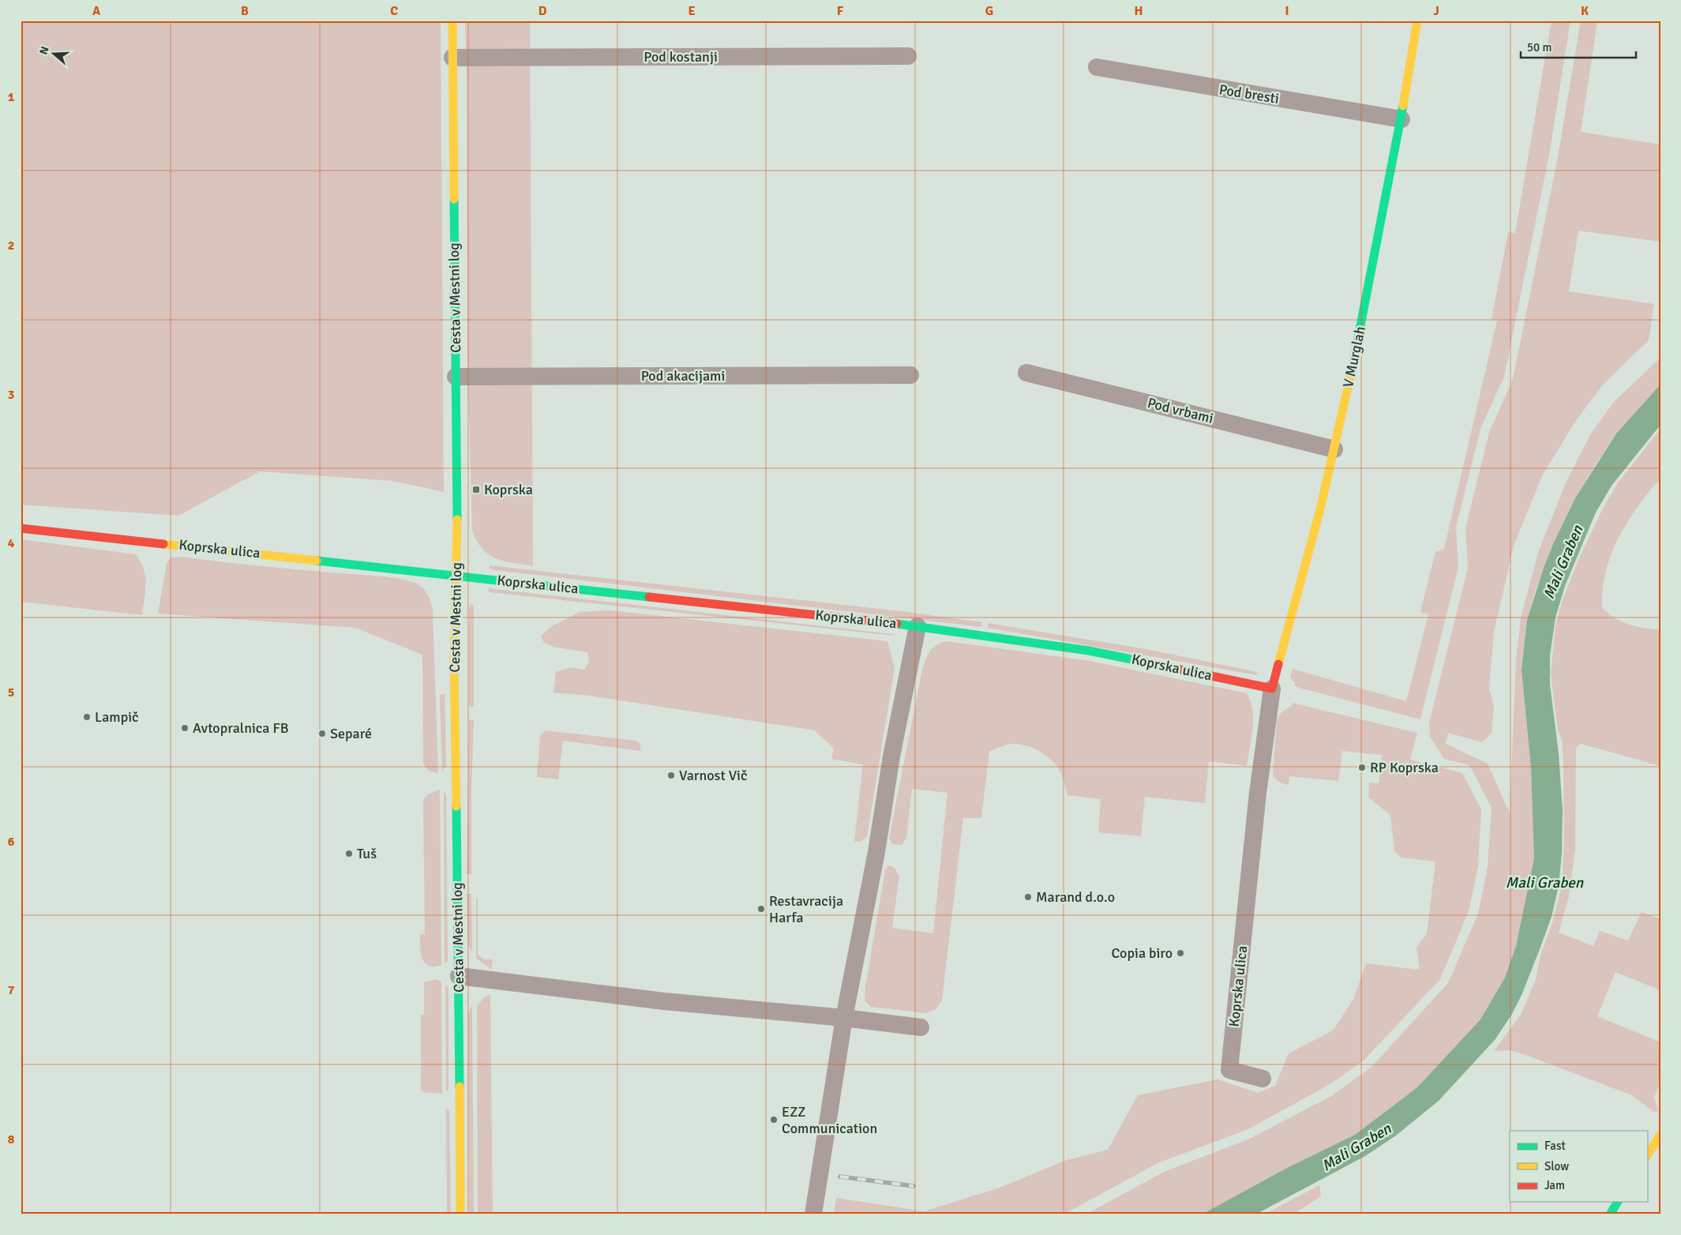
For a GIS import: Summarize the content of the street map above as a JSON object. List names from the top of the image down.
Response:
{
  "streets": {
    "street": [
      "Pod kostanji",
      "Pod bresti",
      "Cesta v Mestni log",
      "V Murglah",
      "Pod akacijami",
      "Pod vrbami",
      "Koprska ulica"
    ]
  },
  "crossings": [
    ["Pod kostanji", "Cesta v Mestni log"],
    ["Pod bresti", "V Murglah"],
    ["Cesta v Mestni log", "Pod akacijami"],
    ["Cesta v Mestni log", "Koprska ulica"],
    ["V Murglah", "Pod vrbami"],
    ["V Murglah", "Koprska ulica"]
  ],
  "water": ["Mali Graben"],
  "places": {
    "transit": ["Koprska"],
    "other": [
      "Lampič",
      "Avtopralnica FB",
      "Separé",
      "RP Koprska",
      "Varnost Vič",
      "Tuš",
      "Marand d.o.o",
      "Restavracija Harfa",
      "Copia biro",
      "EZZ Communication"
    ]
  },
  "legend": ["Fast", "Slow", "Jam"],
  "scale_bar": "50 m",
  "north": "left",
  "grid": {
    "columns": [
      "A",
      "B",
      "C",
      "D",
      "E",
      "F",
      "G",
      "H",
      "I",
      "J",
      "K"
    ],
    "rows": [
      "1",
      "2",
      "3",
      "4",
      "5",
      "6",
      "7",
      "8"
    ]
  }
}
